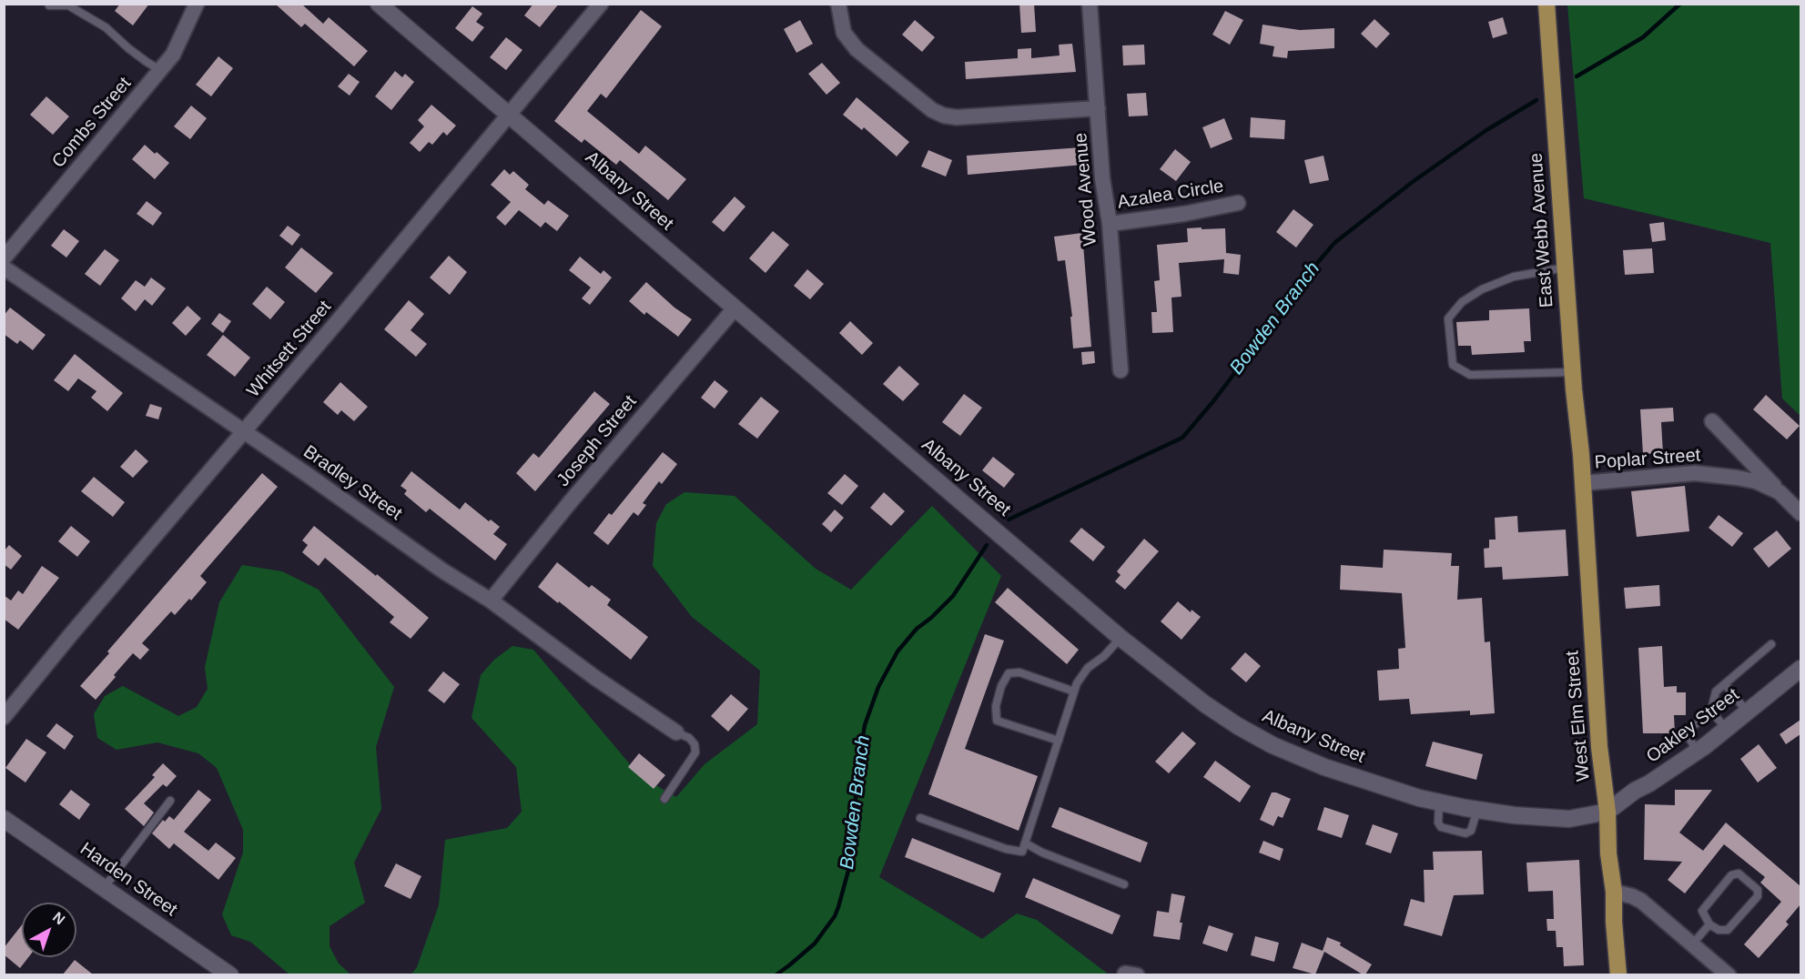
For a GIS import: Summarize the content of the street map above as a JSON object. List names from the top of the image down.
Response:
{
  "streets": {
    "highway": ["East Webb Avenue", "West Elm Street"],
    "street": [
      "Combs Street",
      "Wood Avenue",
      "Albany Street",
      "Azalea Circle",
      "Whitsett Street",
      "Joseph Street",
      "Poplar Street",
      "Bradley Street",
      "Oakley Street",
      "Harden Street"
    ]
  },
  "crossings": [
    ["Wood Avenue", "Azalea Circle"],
    ["Albany Street", "Whitsett Street"],
    ["Albany Street", "Joseph Street"],
    ["Albany Street", "West Elm Street"],
    ["Albany Street", "Oakley Street"],
    ["East Webb Avenue", "West Elm Street"],
    ["Whitsett Street", "Bradley Street"],
    ["Joseph Street", "Bradley Street"],
    ["Poplar Street", "West Elm Street"],
    ["West Elm Street", "Oakley Street"]
  ],
  "water": ["Bowden Branch"],
  "north": "top right"
}
